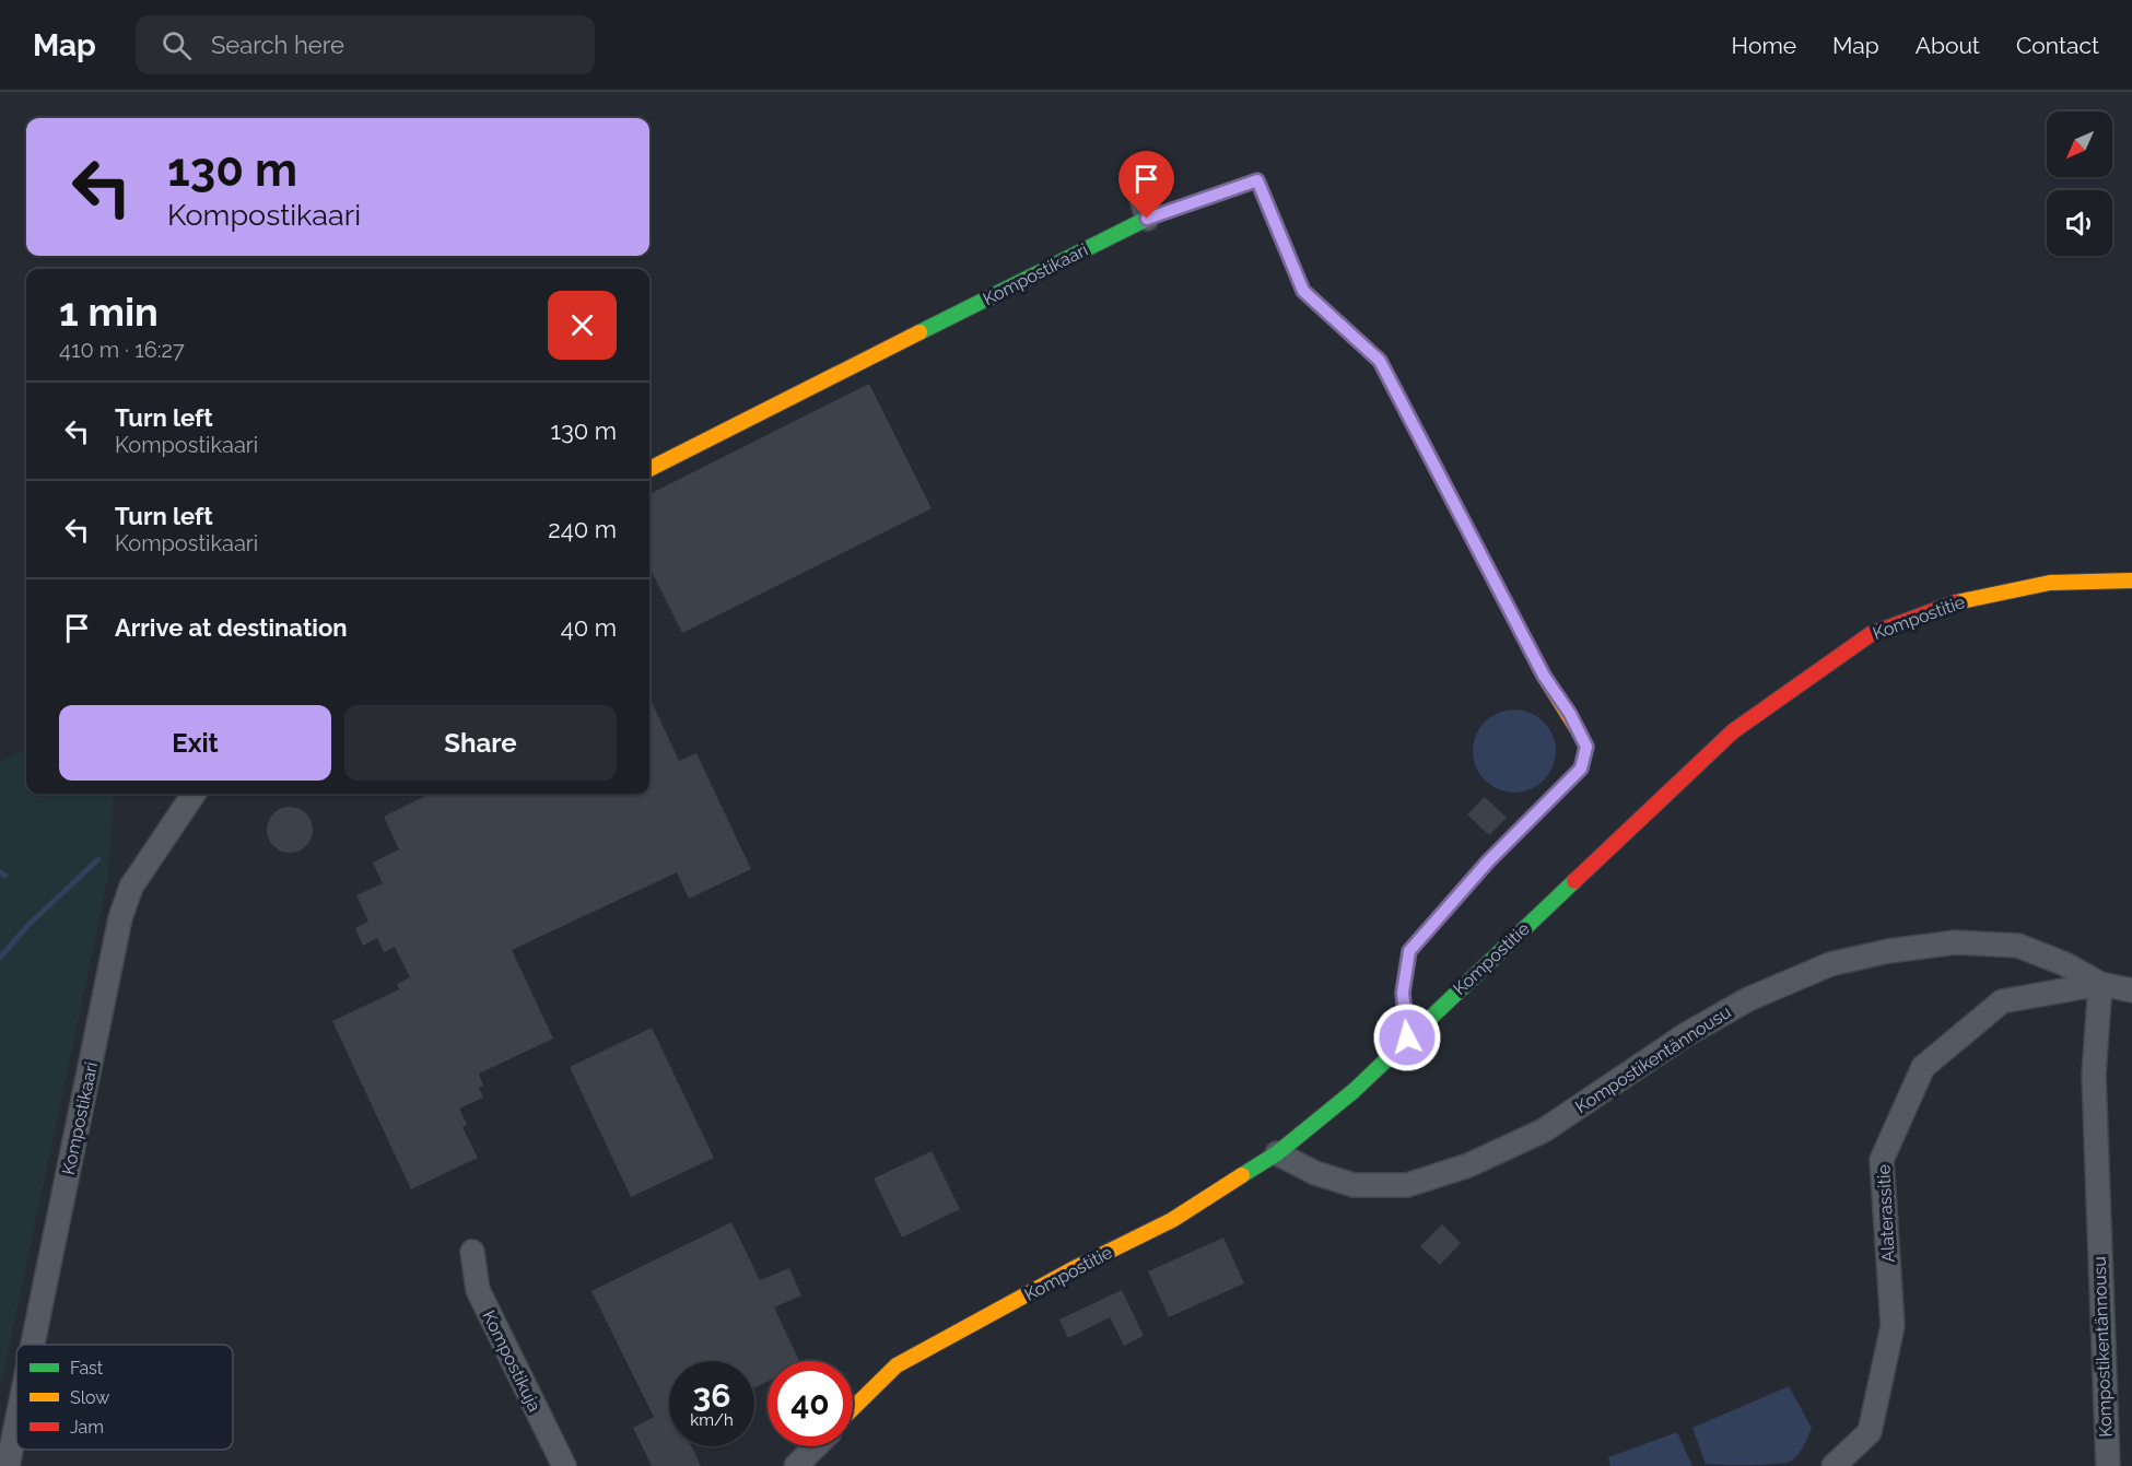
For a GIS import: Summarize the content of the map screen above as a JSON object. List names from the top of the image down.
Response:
{
  "streets": {
    "street": [
      "Kompostikaari",
      "Kompostitie",
      "Kompostikentännousu",
      "Alaterassitie",
      "Kompostikuja"
    ]
  },
  "crossings": [
    ["Kompostikaari", "Kompostitie"],
    ["Kompostitie", "Kompostikentännousu"],
    ["Kompostikentännousu", "Alaterassitie"]
  ],
  "legend": ["Fast", "Slow", "Jam"],
  "north": "bottom left",
  "page": {
    "header": "Map",
    "search": "Search here",
    "nav": [
      "Home",
      "Map",
      "About",
      "Contact"
    ],
    "turn": ["130 m", "Kompostikaari"],
    "heading": ["1 min", "410 m · 16:27"],
    "list": [
      {
        "name": "Turn left",
        "note": "Kompostikaari",
        "value": "130 m"
      },
      {
        "name": "Turn left",
        "note": "Kompostikaari",
        "value": "240 m"
      },
      {
        "name": "Arrive at destination",
        "value": "40 m"
      }
    ],
    "buttons": ["Exit", "Share"],
    "speed": "36 km/h",
    "limit": "40"
  }
}
